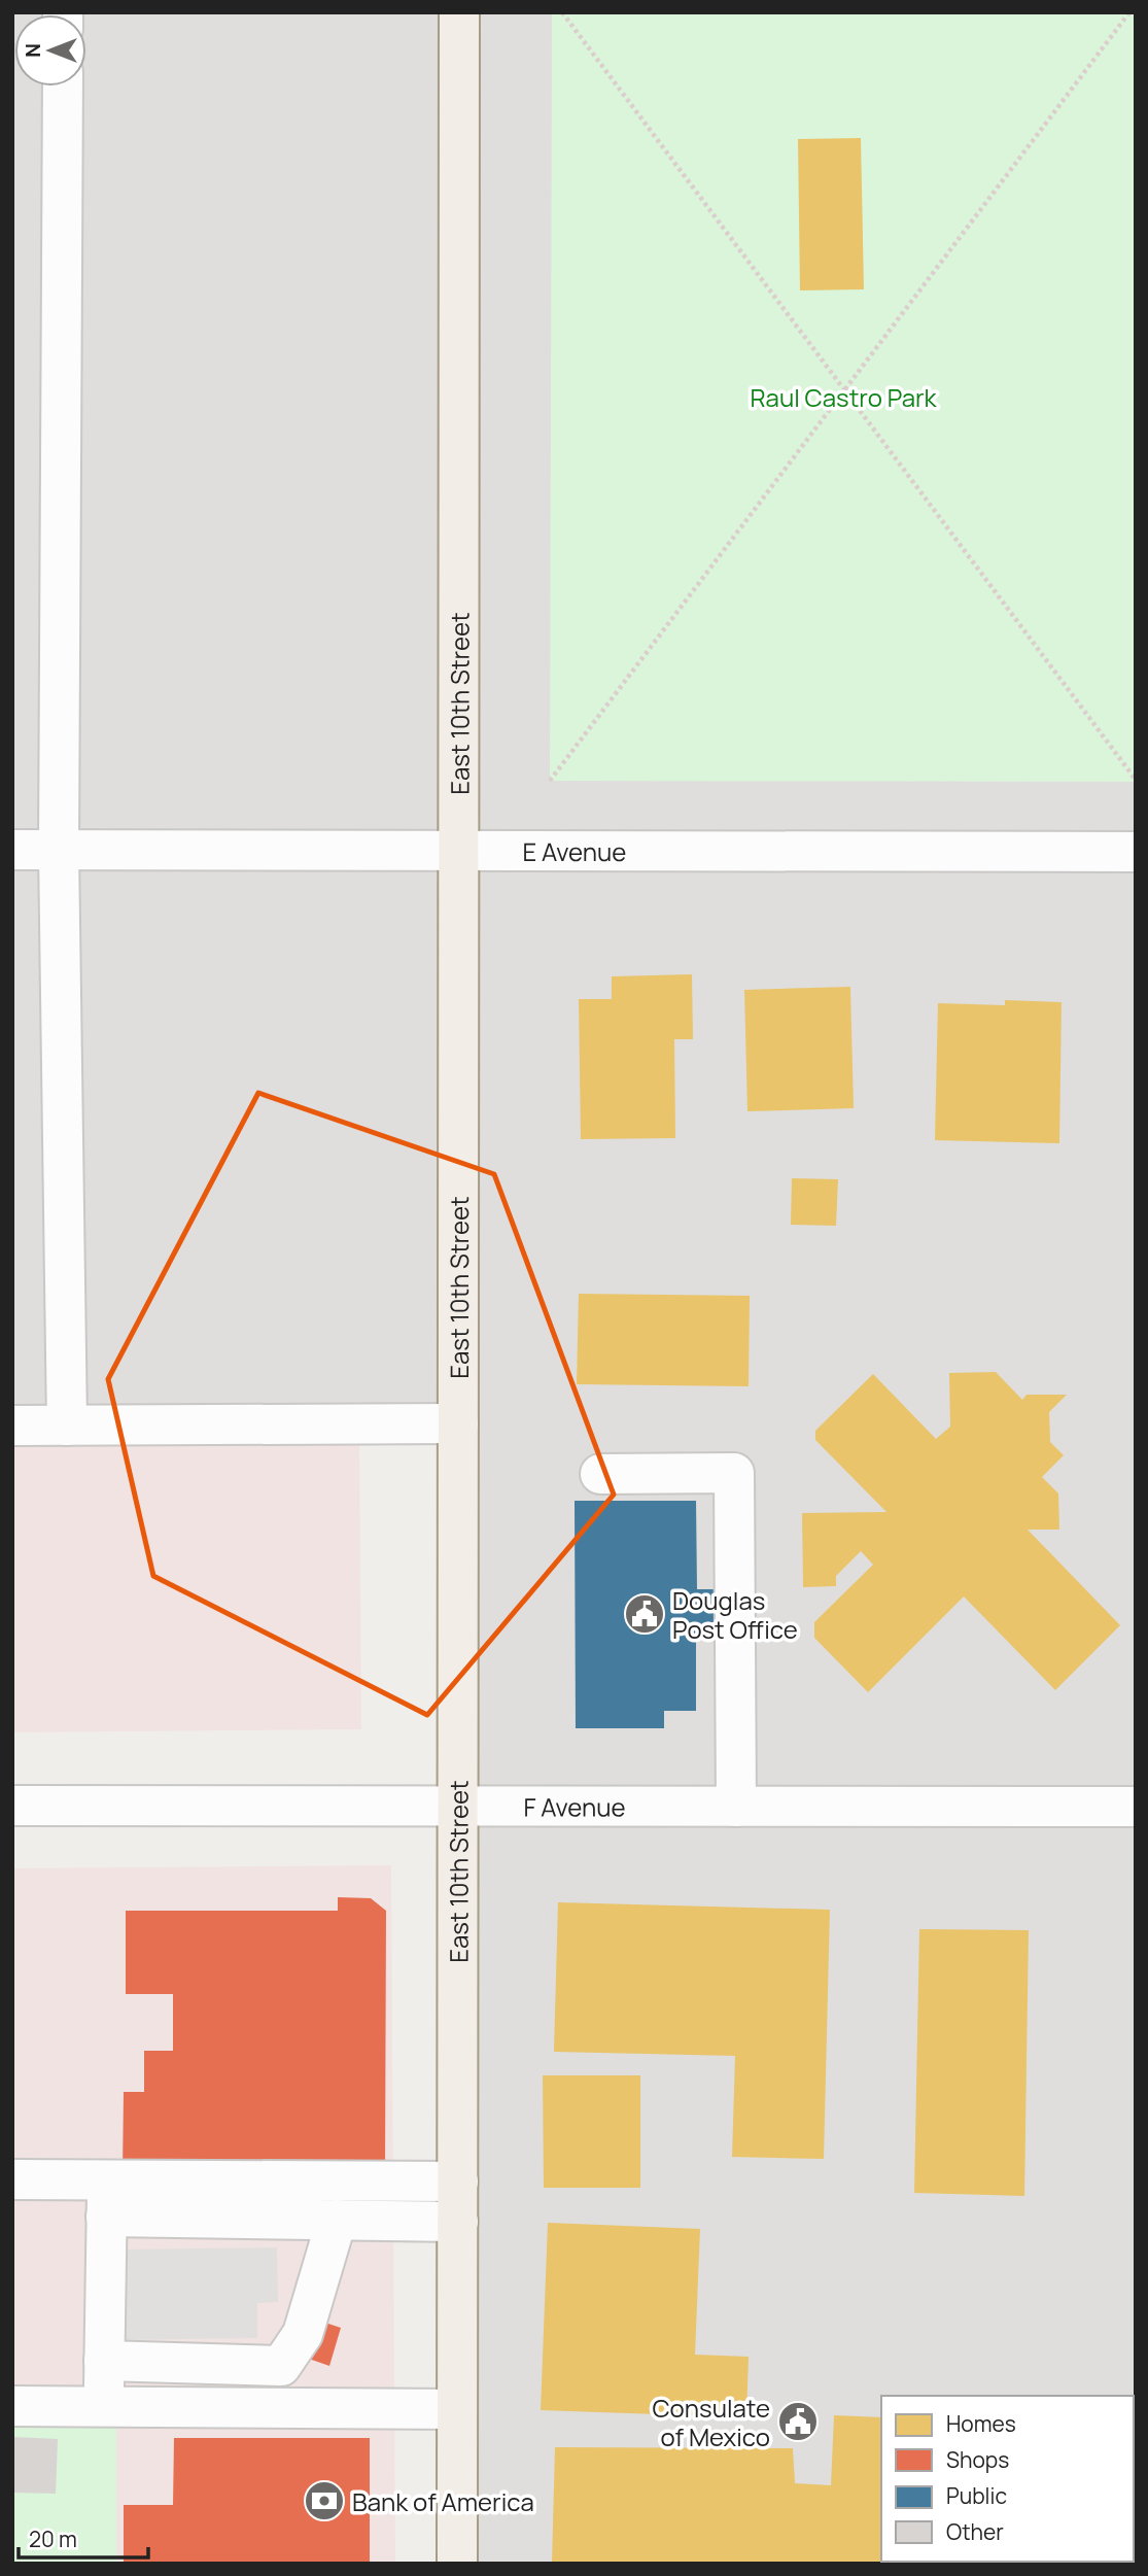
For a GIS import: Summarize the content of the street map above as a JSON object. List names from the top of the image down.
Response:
{
  "streets": {
    "main road": ["East 10th Street"],
    "street": ["E Avenue", "F Avenue"]
  },
  "crossings": [
    ["East 10th Street", "E Avenue"],
    ["East 10th Street", "F Avenue"]
  ],
  "parks": ["Raul Castro Park"],
  "places": {
    "public building": ["Douglas Post Office", "Consulate of Mexico"],
    "bank": ["Bank of America"]
  },
  "legend": [
    "Homes",
    "Shops",
    "Public",
    "Other"
  ],
  "scale_bar": "20 m",
  "north": "left"
}
